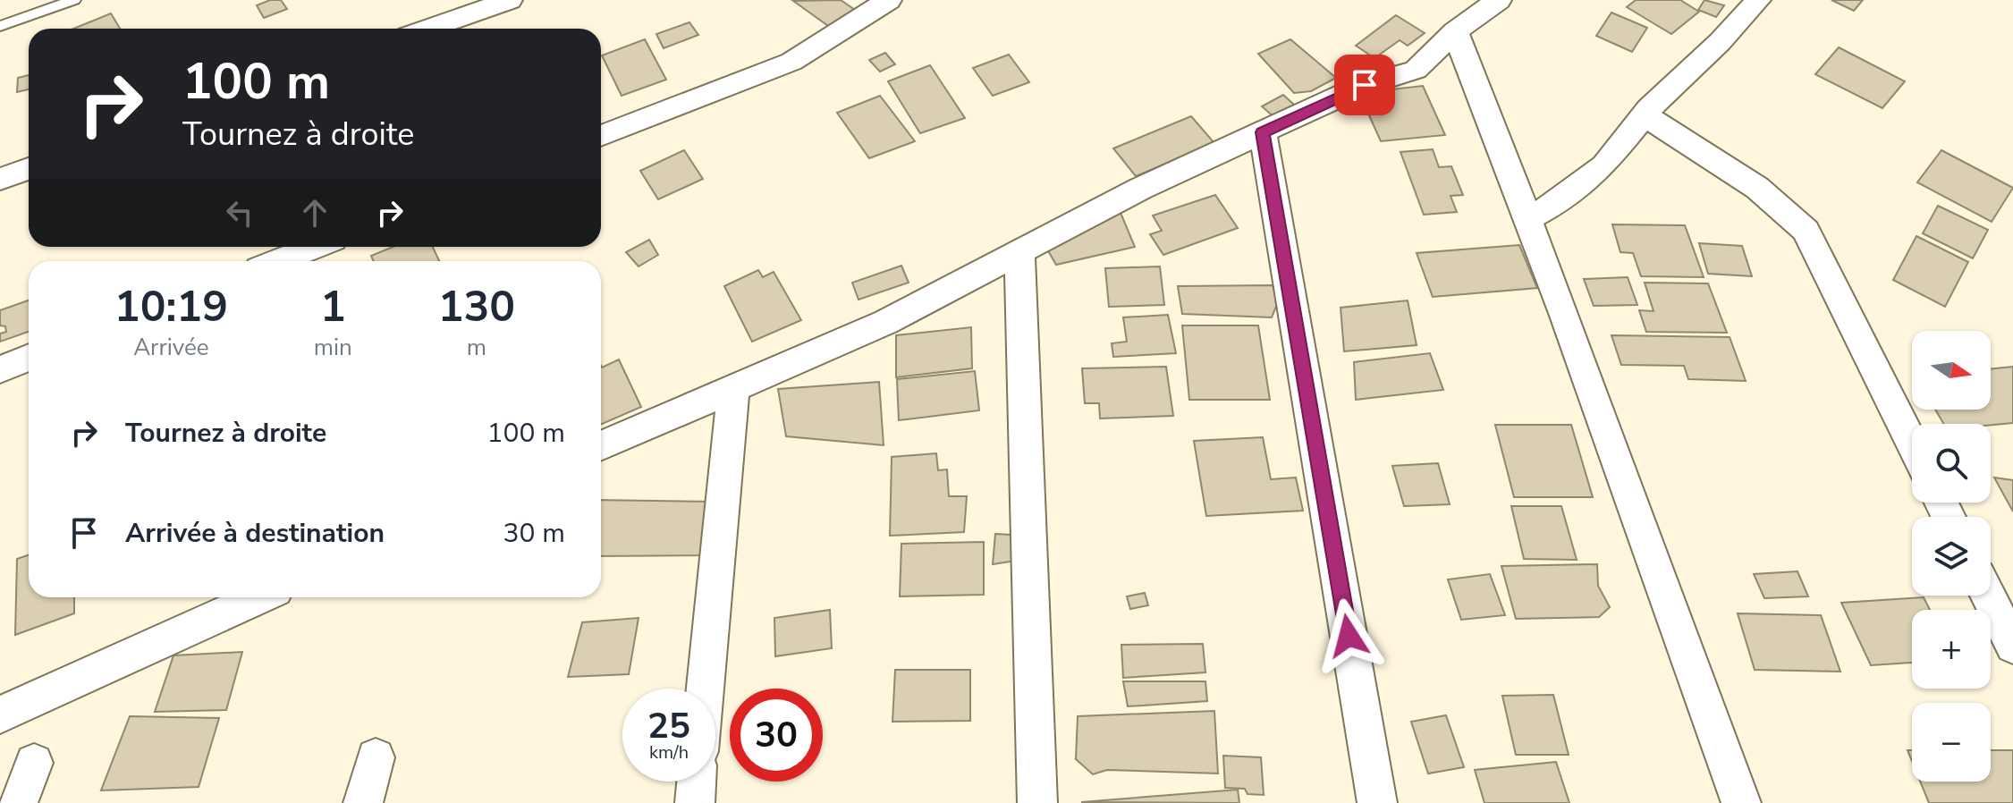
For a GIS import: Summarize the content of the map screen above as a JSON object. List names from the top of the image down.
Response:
{
  "north": "right",
  "page": {
    "turn": ["100 m", "Tournez à droite"],
    "eta": [
      "10:19",
      "Arrivée",
      "1",
      "min",
      "130",
      "m"
    ],
    "map_buttons": ["+", "−"],
    "list": [
      {
        "name": "Tournez à droite",
        "value": "100 m"
      },
      {
        "name": "Arrivée à destination",
        "value": "30 m"
      }
    ],
    "speed": "25 km/h",
    "limit": "30"
  }
}
